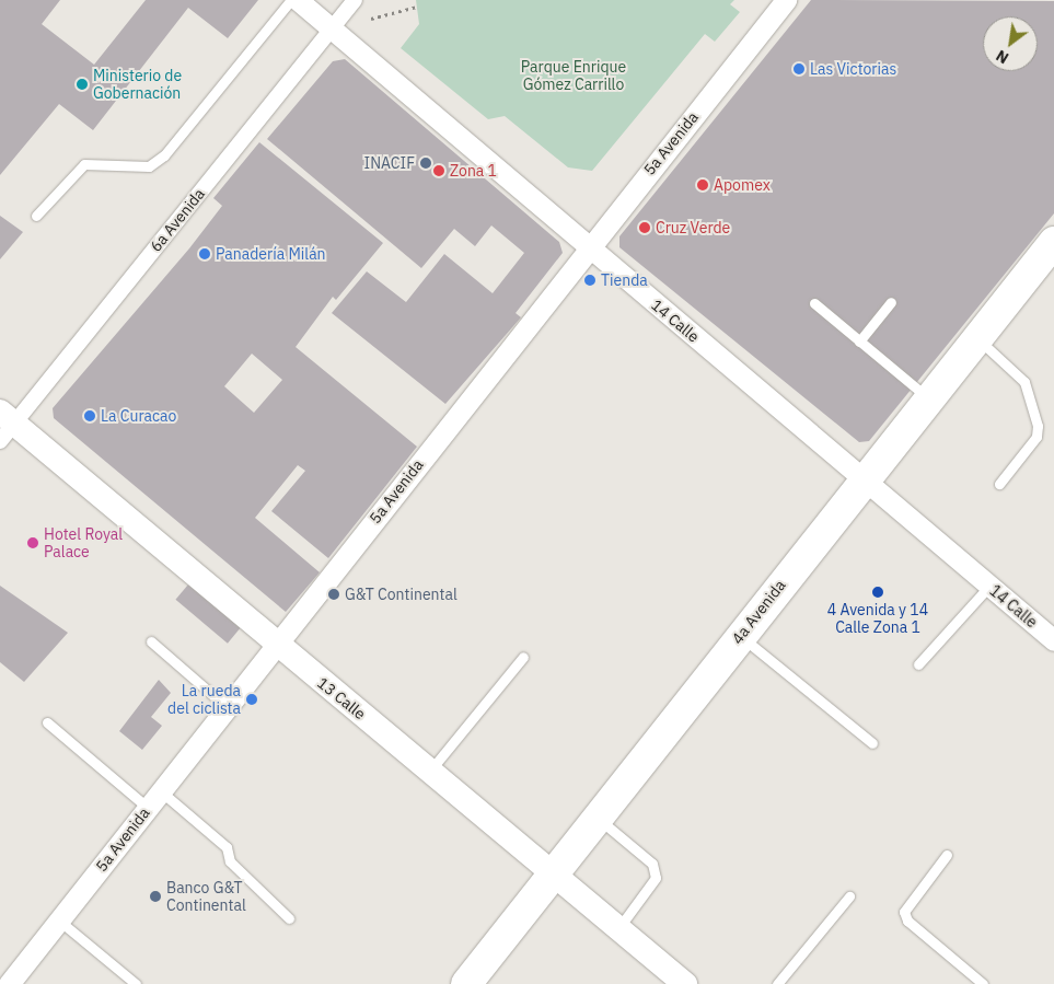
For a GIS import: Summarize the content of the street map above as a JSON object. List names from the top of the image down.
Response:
{
  "streets": {
    "main road": ["4a Avenida"],
    "street": [
      "5a Avenida",
      "6a Avenida",
      "14 Calle",
      "13 Calle"
    ]
  },
  "crossings": [
    ["5a Avenida", "14 Calle"],
    ["5a Avenida", "13 Calle"],
    ["6a Avenida", "14 Calle"],
    ["6a Avenida", "13 Calle"],
    ["14 Calle", "4a Avenida"],
    ["4a Avenida", "13 Calle"]
  ],
  "parks": ["Parque Enrique Gómez Carrillo"],
  "places": [
    "Las Victorias",
    "Ministerio de Gobernación",
    "INACIF",
    "Zona 1",
    "Apomex",
    "Cruz Verde",
    "Panadería Milán",
    "Tienda",
    "La Curacao",
    "Hotel Royal Palace",
    "4 Avenida y 14 Calle Zona 1",
    "G&T Continental",
    "La rueda del ciclista",
    "Banco G&T Continental"
  ],
  "north": "bottom left"
}
